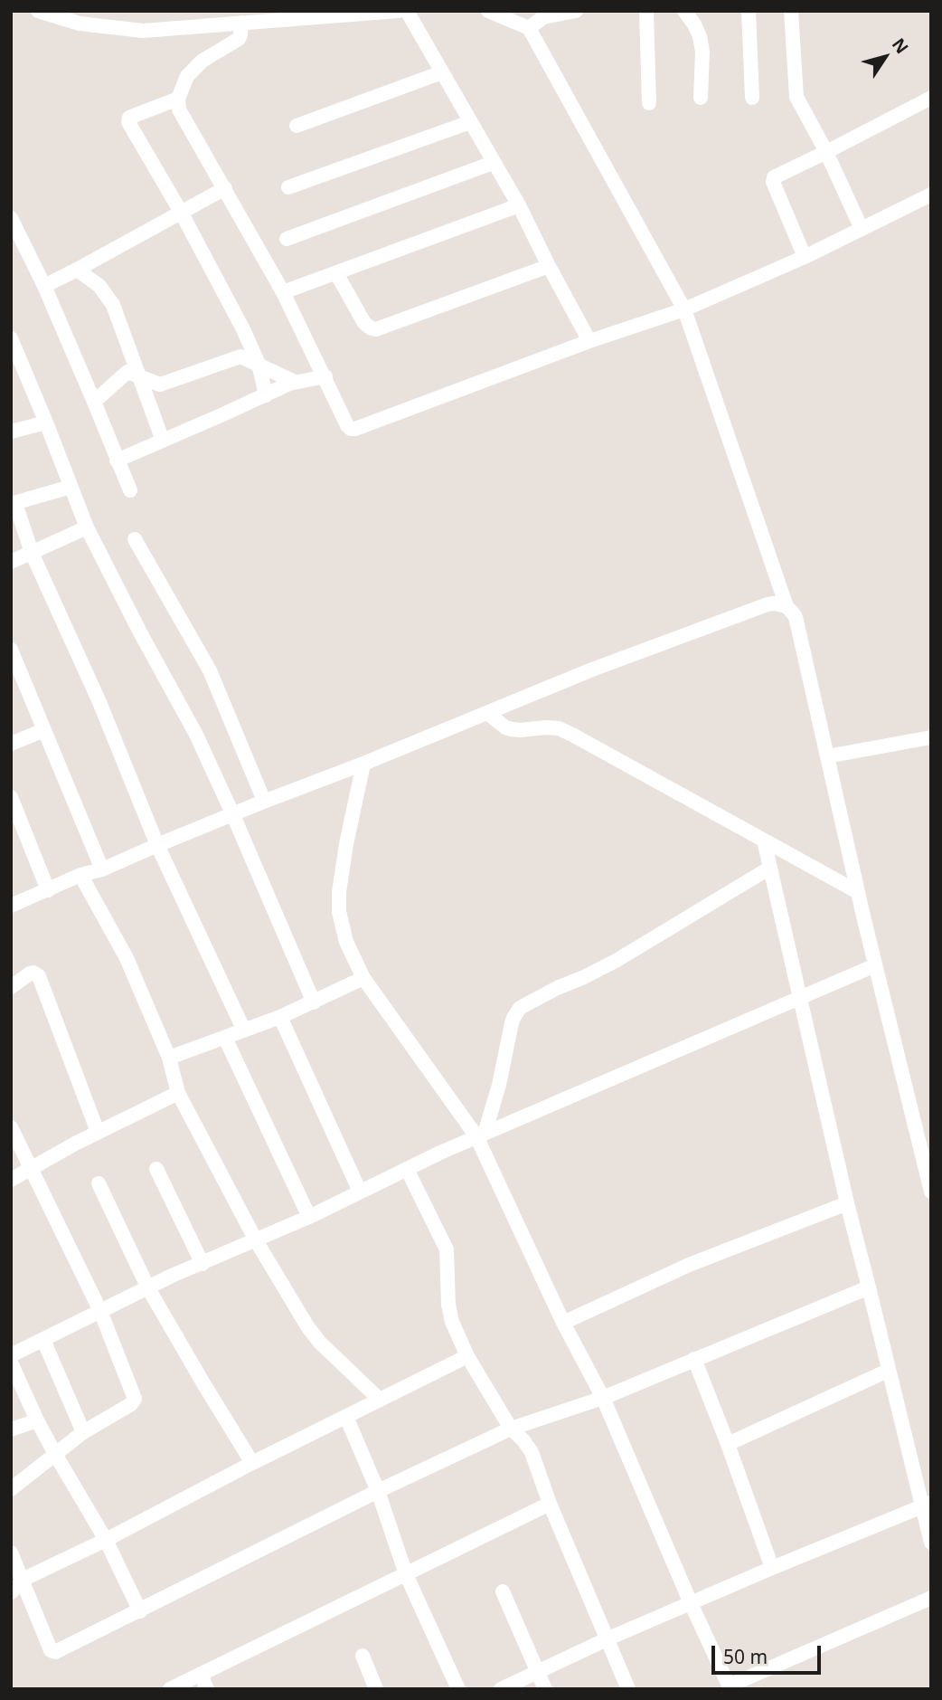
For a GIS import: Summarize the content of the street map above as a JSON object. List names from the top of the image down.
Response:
{
  "scale_bar": "50 m",
  "north": "top right"
}
